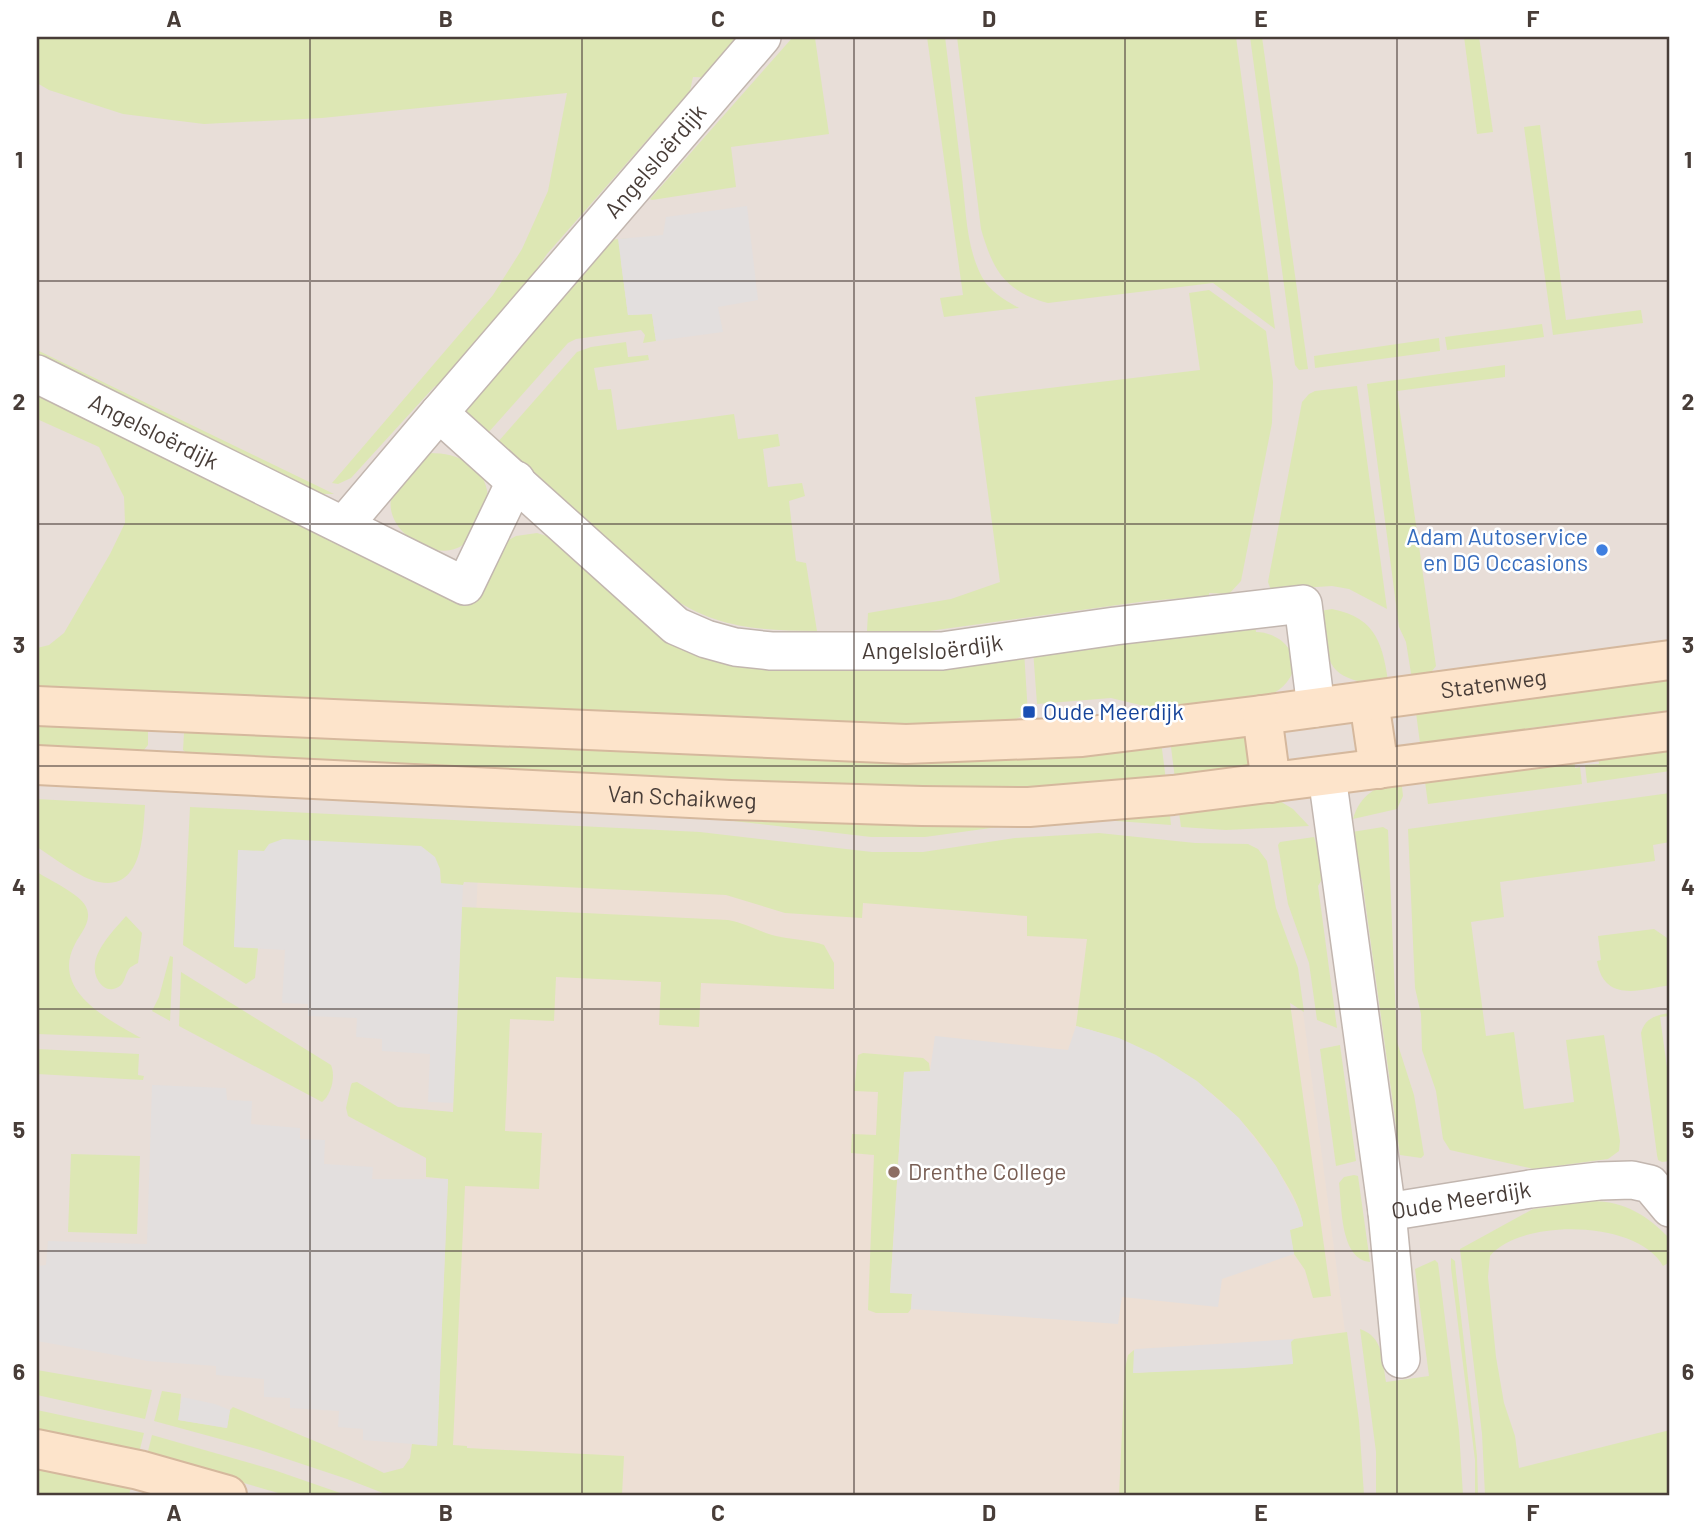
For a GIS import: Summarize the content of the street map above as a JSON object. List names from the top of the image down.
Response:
{
  "streets": {
    "street": [
      "Angelsloërdijk",
      "Statenweg",
      "Van Schaikweg",
      "Oude Meerdijk"
    ]
  },
  "crossings": [
    ["Angelsloërdijk", "Statenweg"],
    ["Van Schaikweg", "Oude Meerdijk"]
  ],
  "places": {
    "other": ["Adam Autoservice en DG Occasions", "Drenthe College"],
    "transit": ["Oude Meerdijk"]
  },
  "grid": {
    "columns": [
      "A",
      "B",
      "C",
      "D",
      "E",
      "F"
    ],
    "rows": [
      "1",
      "2",
      "3",
      "4",
      "5",
      "6"
    ]
  }
}
